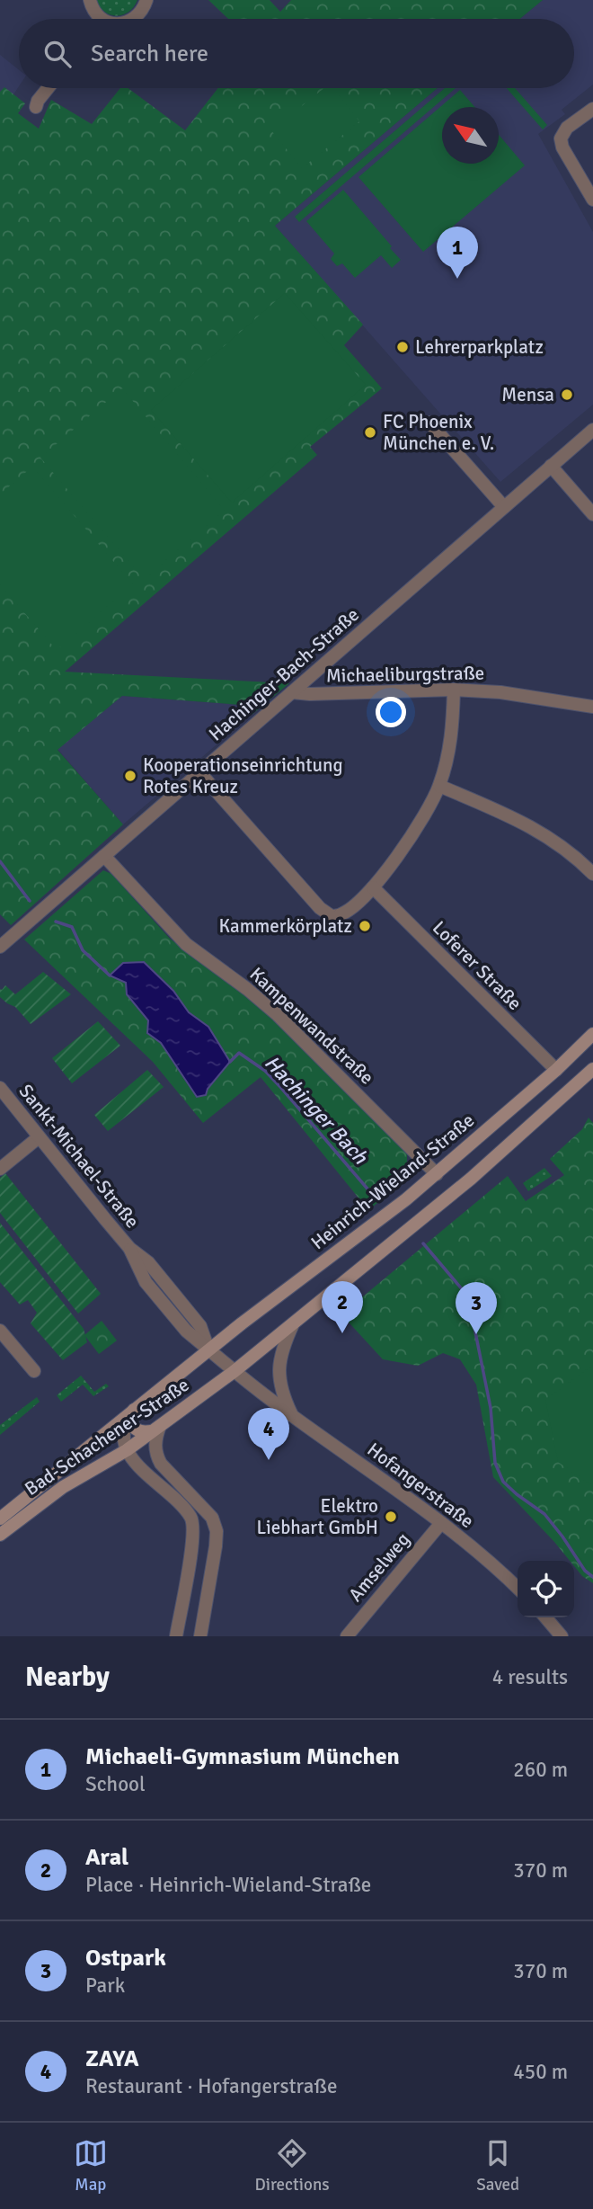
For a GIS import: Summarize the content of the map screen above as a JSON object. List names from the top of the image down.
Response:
{
  "streets": {
    "main road": ["Heinrich-Wieland-Straße", "Bad-Schachener-Straße"],
    "street": [
      "Hachinger-Bach-Straße",
      "Michaeliburgstraße",
      "Loferer Straße",
      "Kampenwandstraße",
      "Sankt-Michael-Straße",
      "Hofangerstraße",
      "Amselweg"
    ]
  },
  "crossings": [
    ["Hachinger-Bach-Straße", "Michaeliburgstraße"],
    ["Hachinger-Bach-Straße", "Kampenwandstraße"],
    ["Loferer Straße", "Heinrich-Wieland-Straße"],
    ["Kampenwandstraße", "Heinrich-Wieland-Straße"],
    ["Sankt-Michael-Straße", "Heinrich-Wieland-Straße"],
    ["Sankt-Michael-Straße", "Bad-Schachener-Straße"],
    ["Sankt-Michael-Straße", "Hofangerstraße"],
    ["Heinrich-Wieland-Straße", "Bad-Schachener-Straße"],
    ["Bad-Schachener-Straße", "Hofangerstraße"],
    ["Hofangerstraße", "Amselweg"]
  ],
  "water": ["Hachinger Bach"],
  "places": [
    "Lehrerparkplatz",
    "Mensa",
    "FC Phoenix München e. V.",
    "Kooperationseinrichtung Rotes Kreuz",
    "Kammerkörplatz",
    "Elektro Liebhart GmbH"
  ],
  "north": "top left",
  "page": {
    "search": "Search here",
    "pins": [
      "1",
      "2",
      "3",
      "4"
    ],
    "heading": ["Nearby", "4 results"],
    "list": [
      {
        "mark": "1",
        "name": "Michaeli-Gymnasium München",
        "note": "School",
        "value": "260 m"
      },
      {
        "mark": "2",
        "name": "Aral",
        "note": "Place · Heinrich-Wieland-Straße",
        "value": "370 m"
      },
      {
        "mark": "3",
        "name": "Ostpark",
        "note": "Park",
        "value": "370 m"
      },
      {
        "mark": "4",
        "name": "ZAYA",
        "note": "Restaurant · Hofangerstraße",
        "value": "450 m"
      }
    ],
    "nav": ["Map", "Directions", "Saved"]
  }
}
